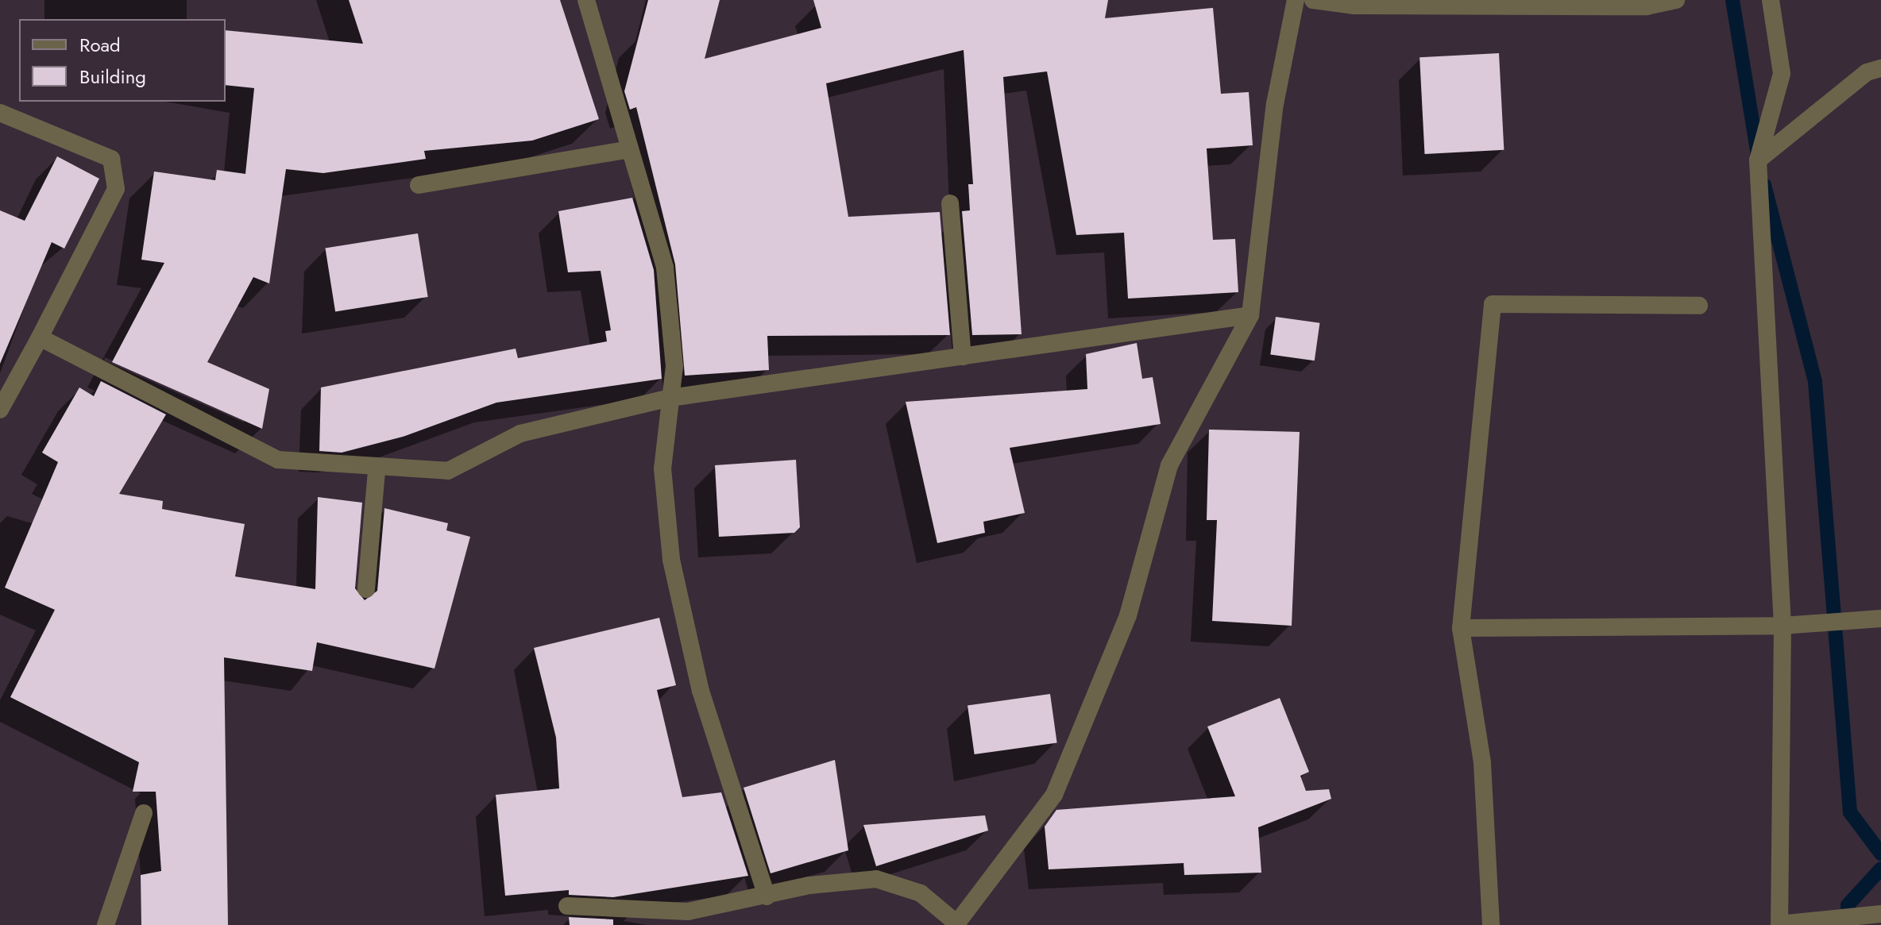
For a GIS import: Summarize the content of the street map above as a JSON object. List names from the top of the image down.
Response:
{
  "legend": ["Road", "Building"]
}
